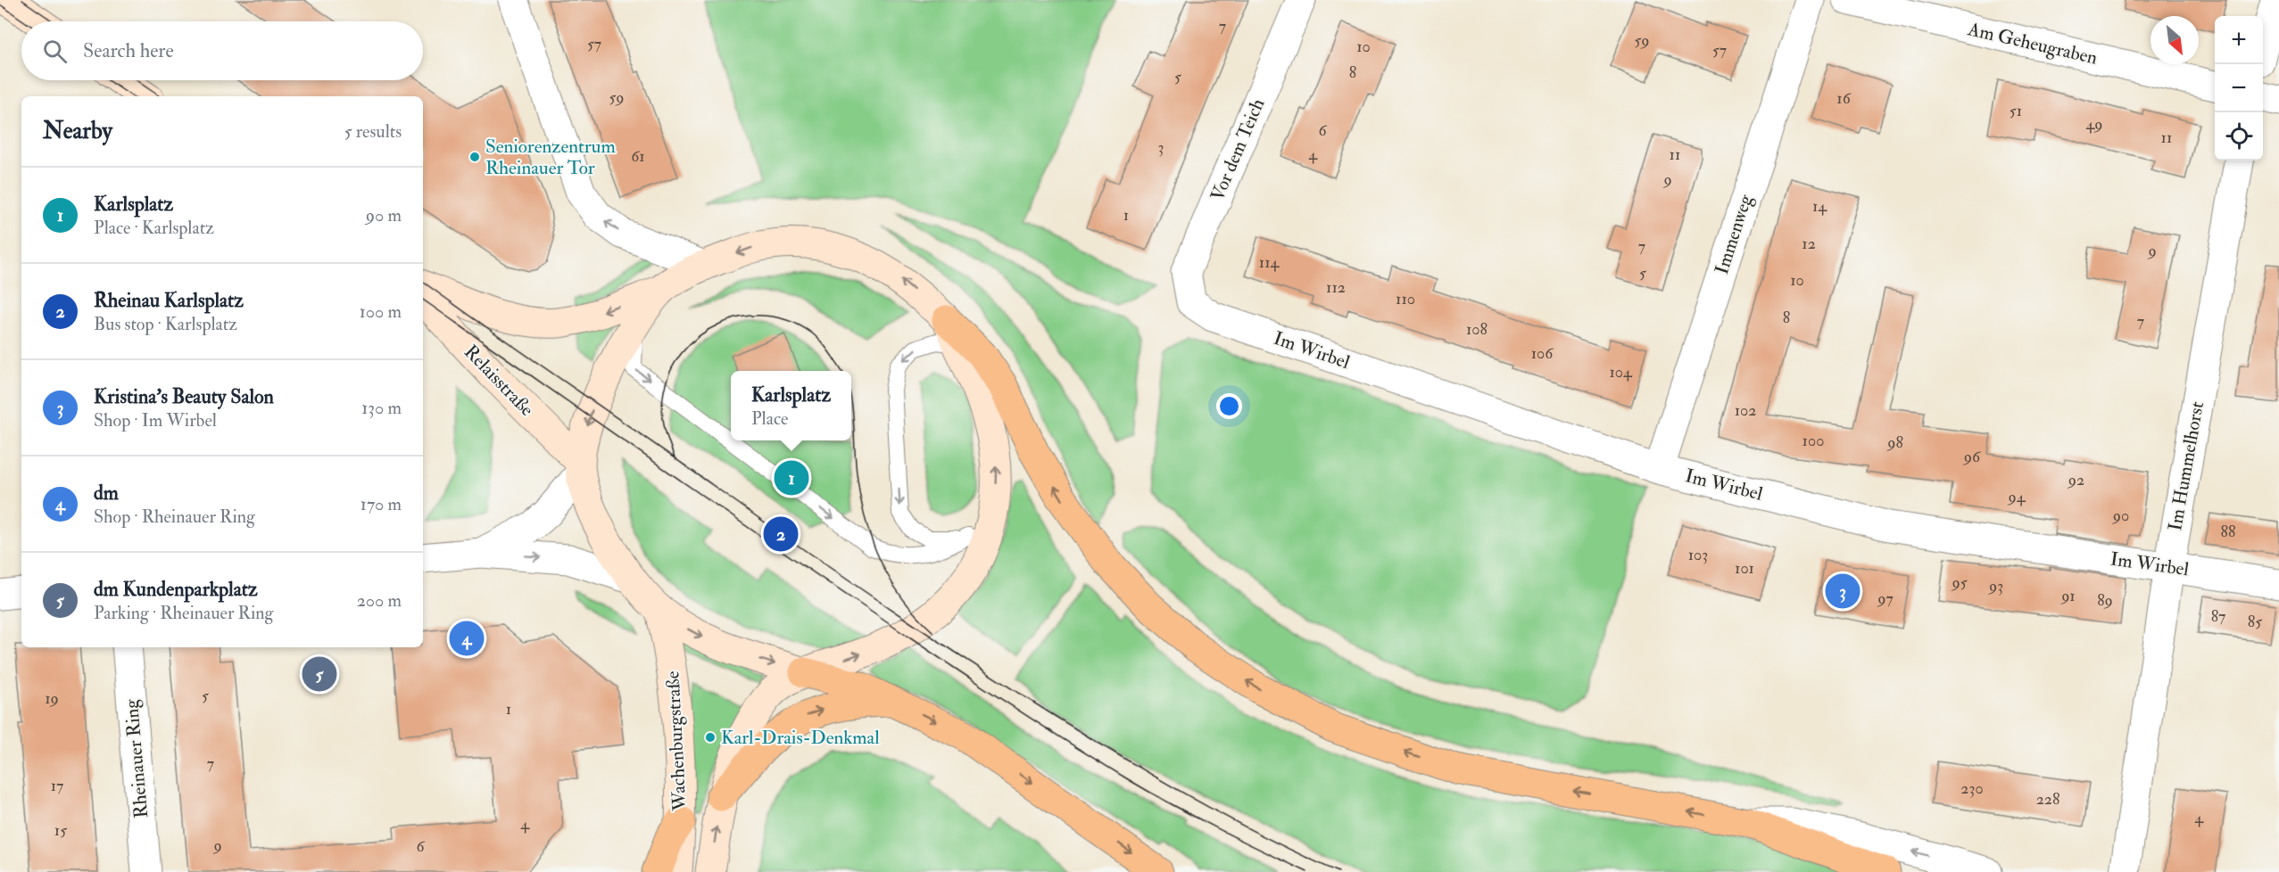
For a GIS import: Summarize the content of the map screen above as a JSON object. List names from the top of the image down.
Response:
{
  "streets": {
    "main road": ["Relaisstraße", "Wachenburgstraße"],
    "street": [
      "Am Geheugraben",
      "Vor dem Teich",
      "Immenweg",
      "Im Wirbel",
      "Im Hummelhorst",
      "Rheinauer Ring"
    ]
  },
  "crossings": [
    ["Vor dem Teich", "Im Wirbel"],
    ["Immenweg", "Im Wirbel"],
    ["Im Wirbel", "Im Hummelhorst"]
  ],
  "one_way": ["Wachenburgstraße"],
  "places": ["Seniorenzentrum Rheinauer Tor", "Karl-Drais-Denkmal"],
  "house_numbers": [
    "7",
    "59",
    "57",
    "10",
    "57",
    "8",
    "5",
    "59",
    "16",
    "51",
    "49",
    "6",
    "11",
    "3",
    "4",
    "11",
    "61",
    "9",
    "14",
    "1",
    "12",
    "7",
    "9",
    "114",
    "5",
    "10",
    "112",
    "110",
    "8",
    "7",
    "108",
    "106",
    "104",
    "102",
    "100",
    "98",
    "96",
    "92",
    "94",
    "90",
    "88",
    "103",
    "101",
    "95",
    "93",
    "91",
    "97",
    "89",
    "87",
    "85",
    "5",
    "19",
    "1",
    "7",
    "17",
    "230",
    "228",
    "4",
    "4",
    "15",
    "9",
    "6"
  ],
  "north": "bottom right",
  "page": {
    "map_buttons": ["+", "−"],
    "search": "Search here",
    "heading": ["Nearby", "5 results"],
    "list": [
      {
        "mark": "1",
        "name": "Karlsplatz",
        "note": "Place · Karlsplatz",
        "value": "90 m"
      },
      {
        "mark": "2",
        "name": "Rheinau Karlsplatz",
        "note": "Bus stop · Karlsplatz",
        "value": "100 m"
      },
      {
        "mark": "3",
        "name": "Kristina's Beauty Salon",
        "note": "Shop · Im Wirbel",
        "value": "130 m"
      },
      {
        "mark": "4",
        "name": "dm",
        "note": "Shop · Rheinauer Ring",
        "value": "170 m"
      },
      {
        "mark": "5",
        "name": "dm Kundenparkplatz",
        "note": "Parking · Rheinauer Ring",
        "value": "200 m"
      }
    ],
    "popup": ["Karlsplatz", "Place"],
    "pins": [
      "1",
      "2",
      "3",
      "4",
      "5"
    ]
  }
}
